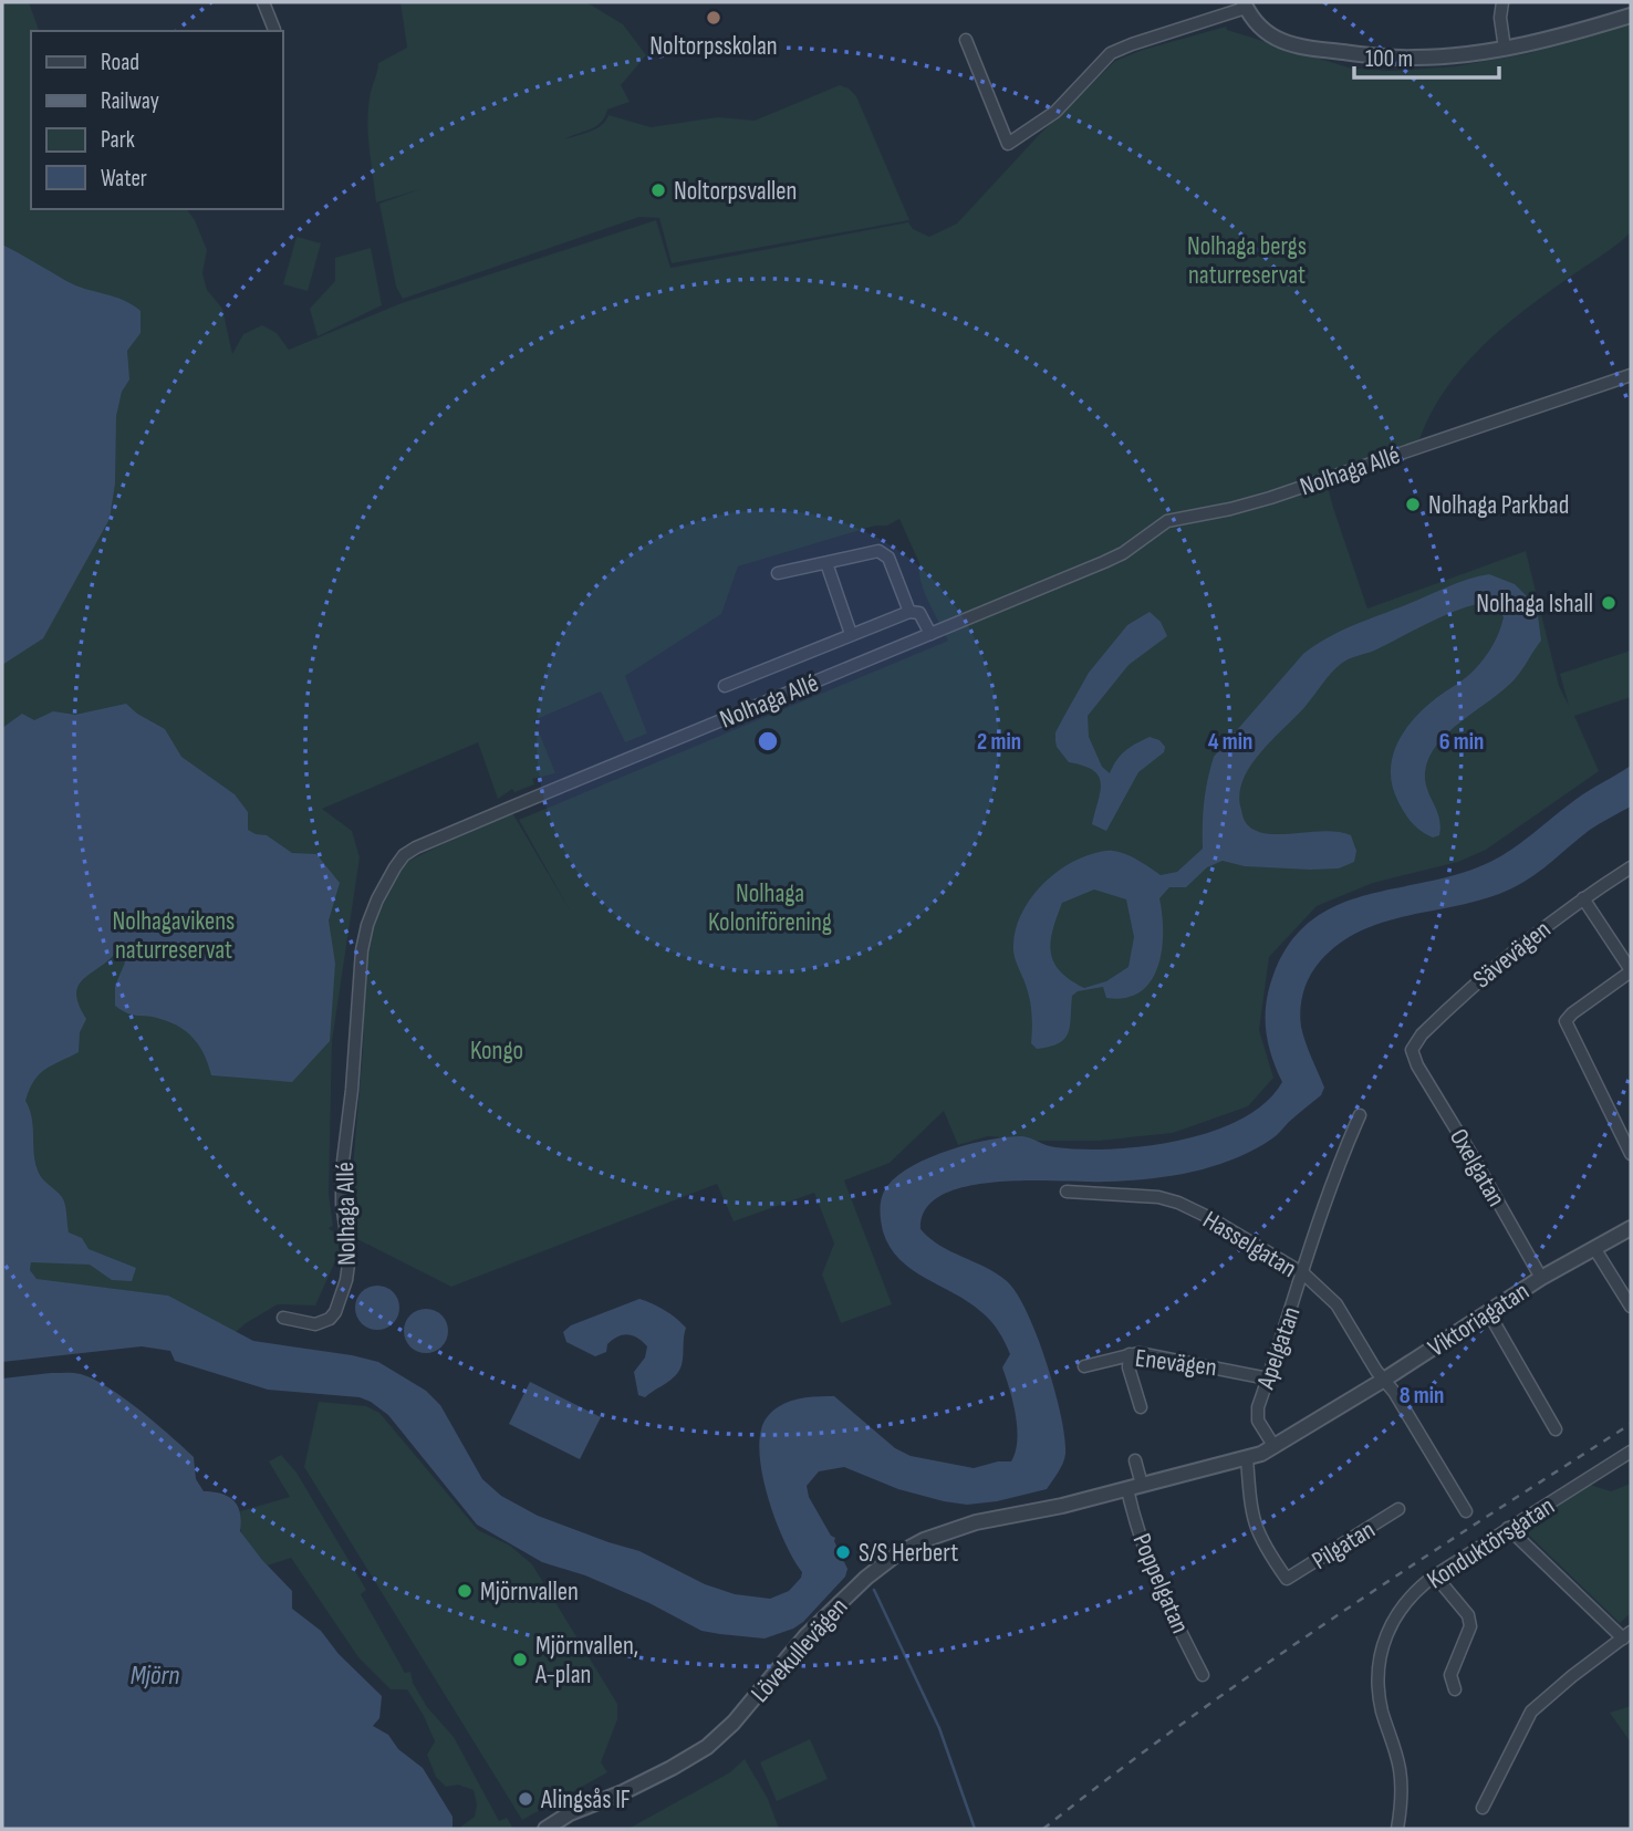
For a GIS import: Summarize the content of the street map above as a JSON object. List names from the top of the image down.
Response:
{
  "streets": {
    "street": [
      "Nolhaga Allé",
      "Sävevägen",
      "Oxelgatan",
      "Hasselgatan",
      "Viktoriagatan",
      "Apelgatan",
      "Enevägen",
      "Konduktörsgatan",
      "Pilgatan",
      "Poppelgatan",
      "Lövekullevägen"
    ]
  },
  "crossings": [
    ["Sävevägen", "Oxelgatan"],
    ["Oxelgatan", "Viktoriagatan"],
    ["Hasselgatan", "Viktoriagatan"],
    ["Hasselgatan", "Apelgatan"],
    ["Viktoriagatan", "Apelgatan"],
    ["Viktoriagatan", "Pilgatan"],
    ["Viktoriagatan", "Lövekullevägen"],
    ["Apelgatan", "Enevägen"],
    ["Pilgatan", "Lövekullevägen"],
    ["Poppelgatan", "Lövekullevägen"]
  ],
  "water": ["Mjörn"],
  "parks": [
    "Nolhaga bergs naturreservat",
    "Nolhaga Koloniförening",
    "Nolhagavikens naturreservat",
    "Kongo"
  ],
  "places": [
    "Noltorpsskolan",
    "Noltorpsvallen",
    "Nolhaga Parkbad",
    "Nolhaga Ishall",
    "S/S Herbert",
    "Mjörnvallen",
    "Mjörnvallen, A-plan",
    "Alingsås IF"
  ],
  "legend": [
    "Road",
    "Railway",
    "Park",
    "Water"
  ],
  "scale_bar": "100 m",
  "rings": [
    "2 min",
    "4 min",
    "6 min",
    "8 min"
  ]
}
